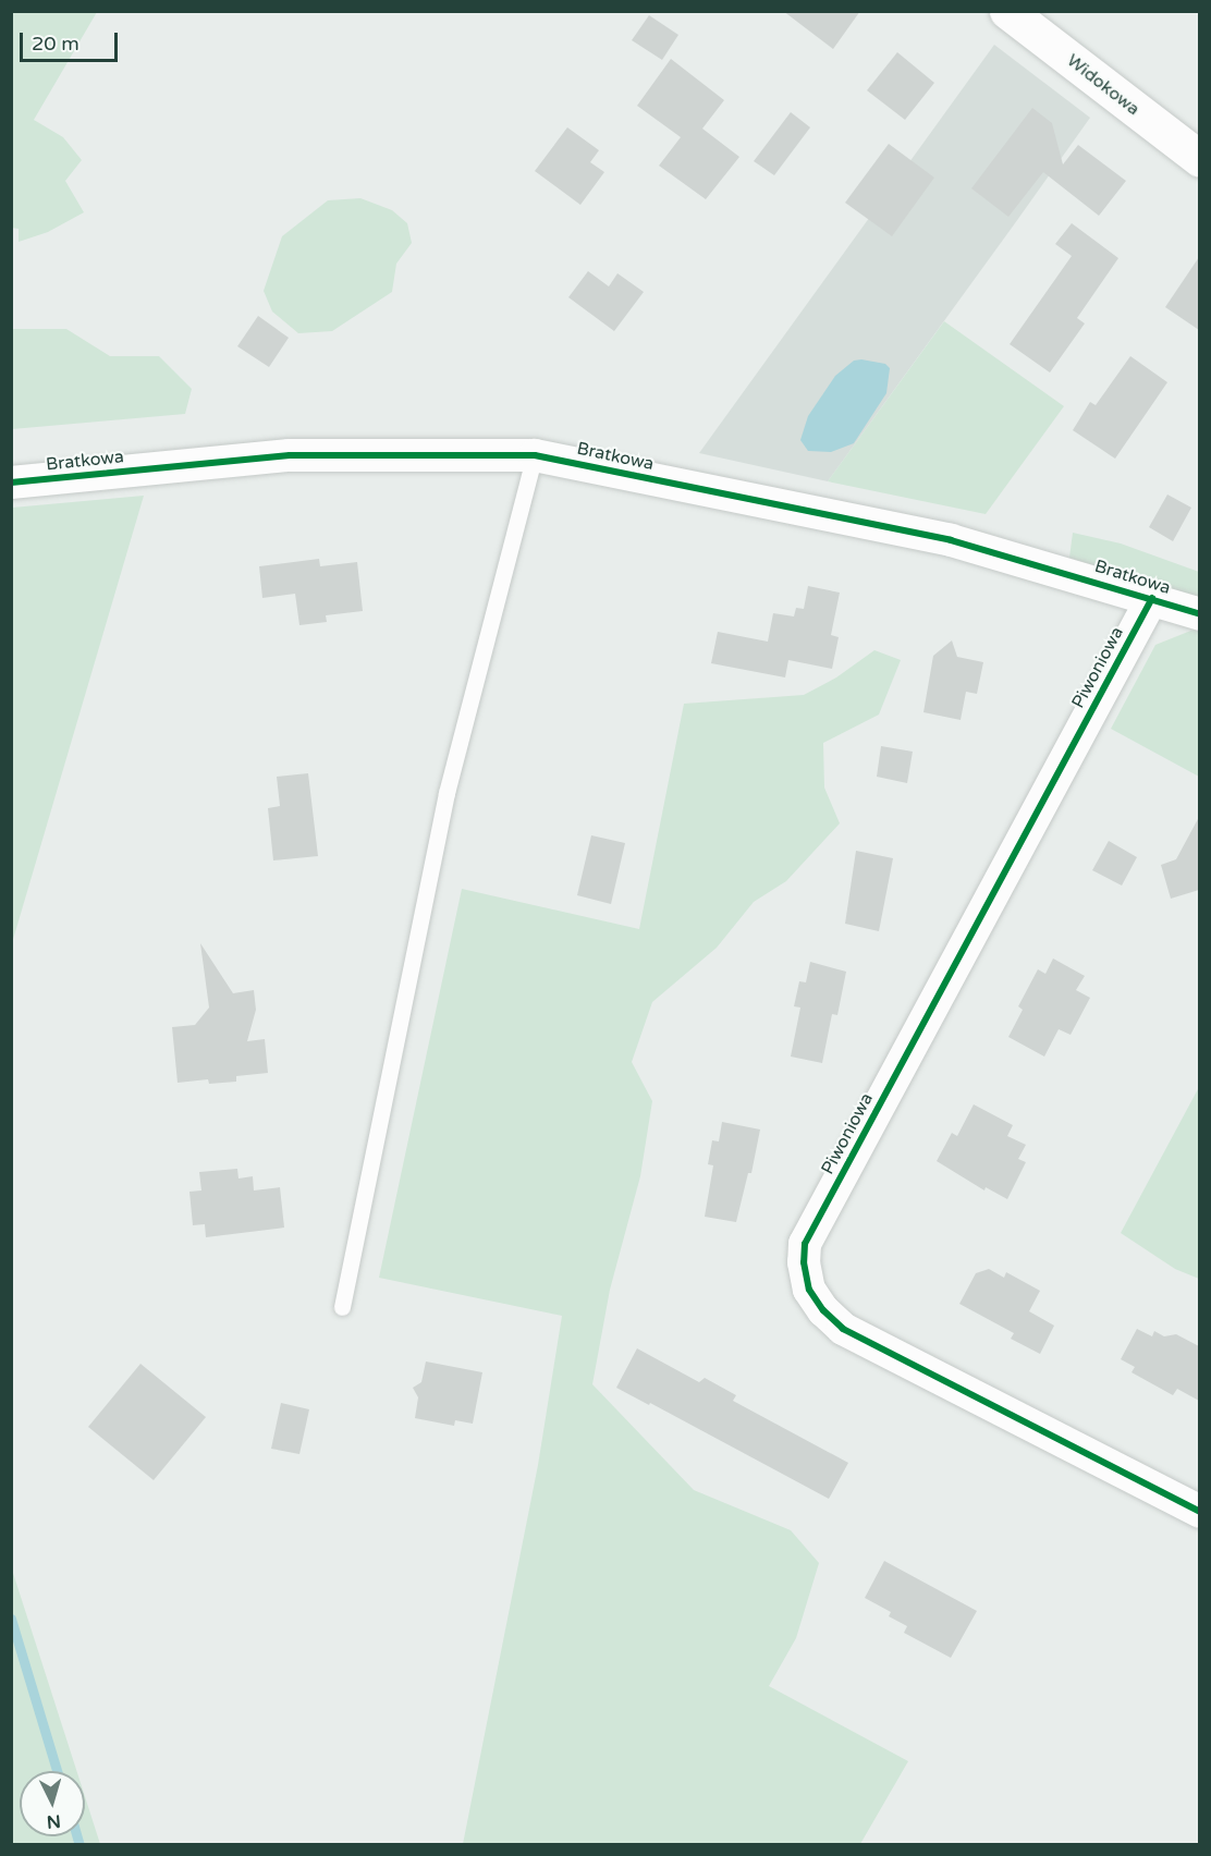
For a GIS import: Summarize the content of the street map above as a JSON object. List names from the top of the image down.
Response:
{
  "streets": {
    "street": ["Widokowa", "Bratkowa", "Piwoniowa"]
  },
  "crossings": [
    ["Bratkowa", "Piwoniowa"]
  ],
  "scale_bar": "20 m",
  "north": "bottom"
}
